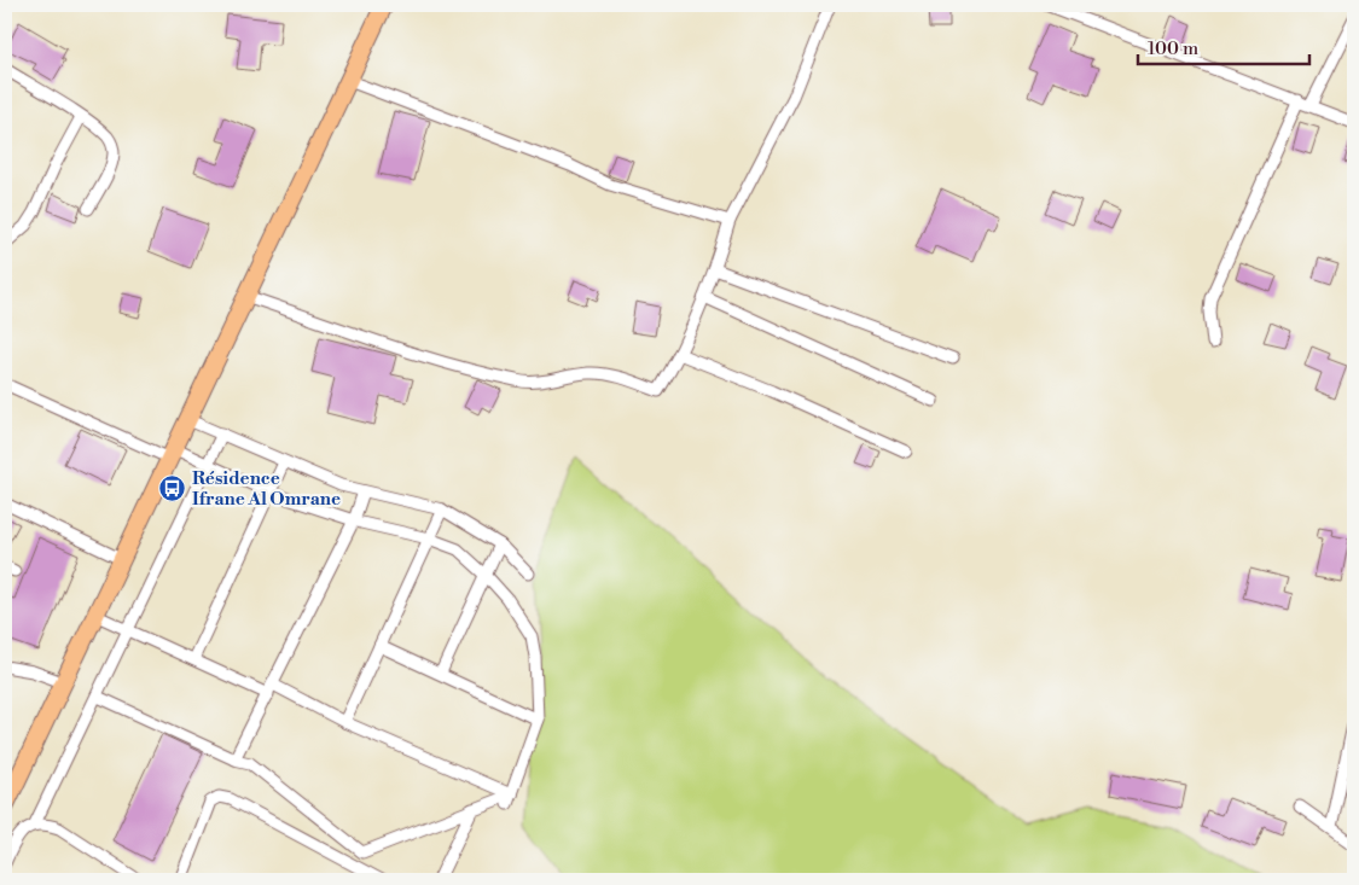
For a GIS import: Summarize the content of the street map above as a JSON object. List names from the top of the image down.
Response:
{
  "places": {
    "bus stop": ["Résidence Ifrane Al Omrane"]
  },
  "scale_bar": "100 m"
}
